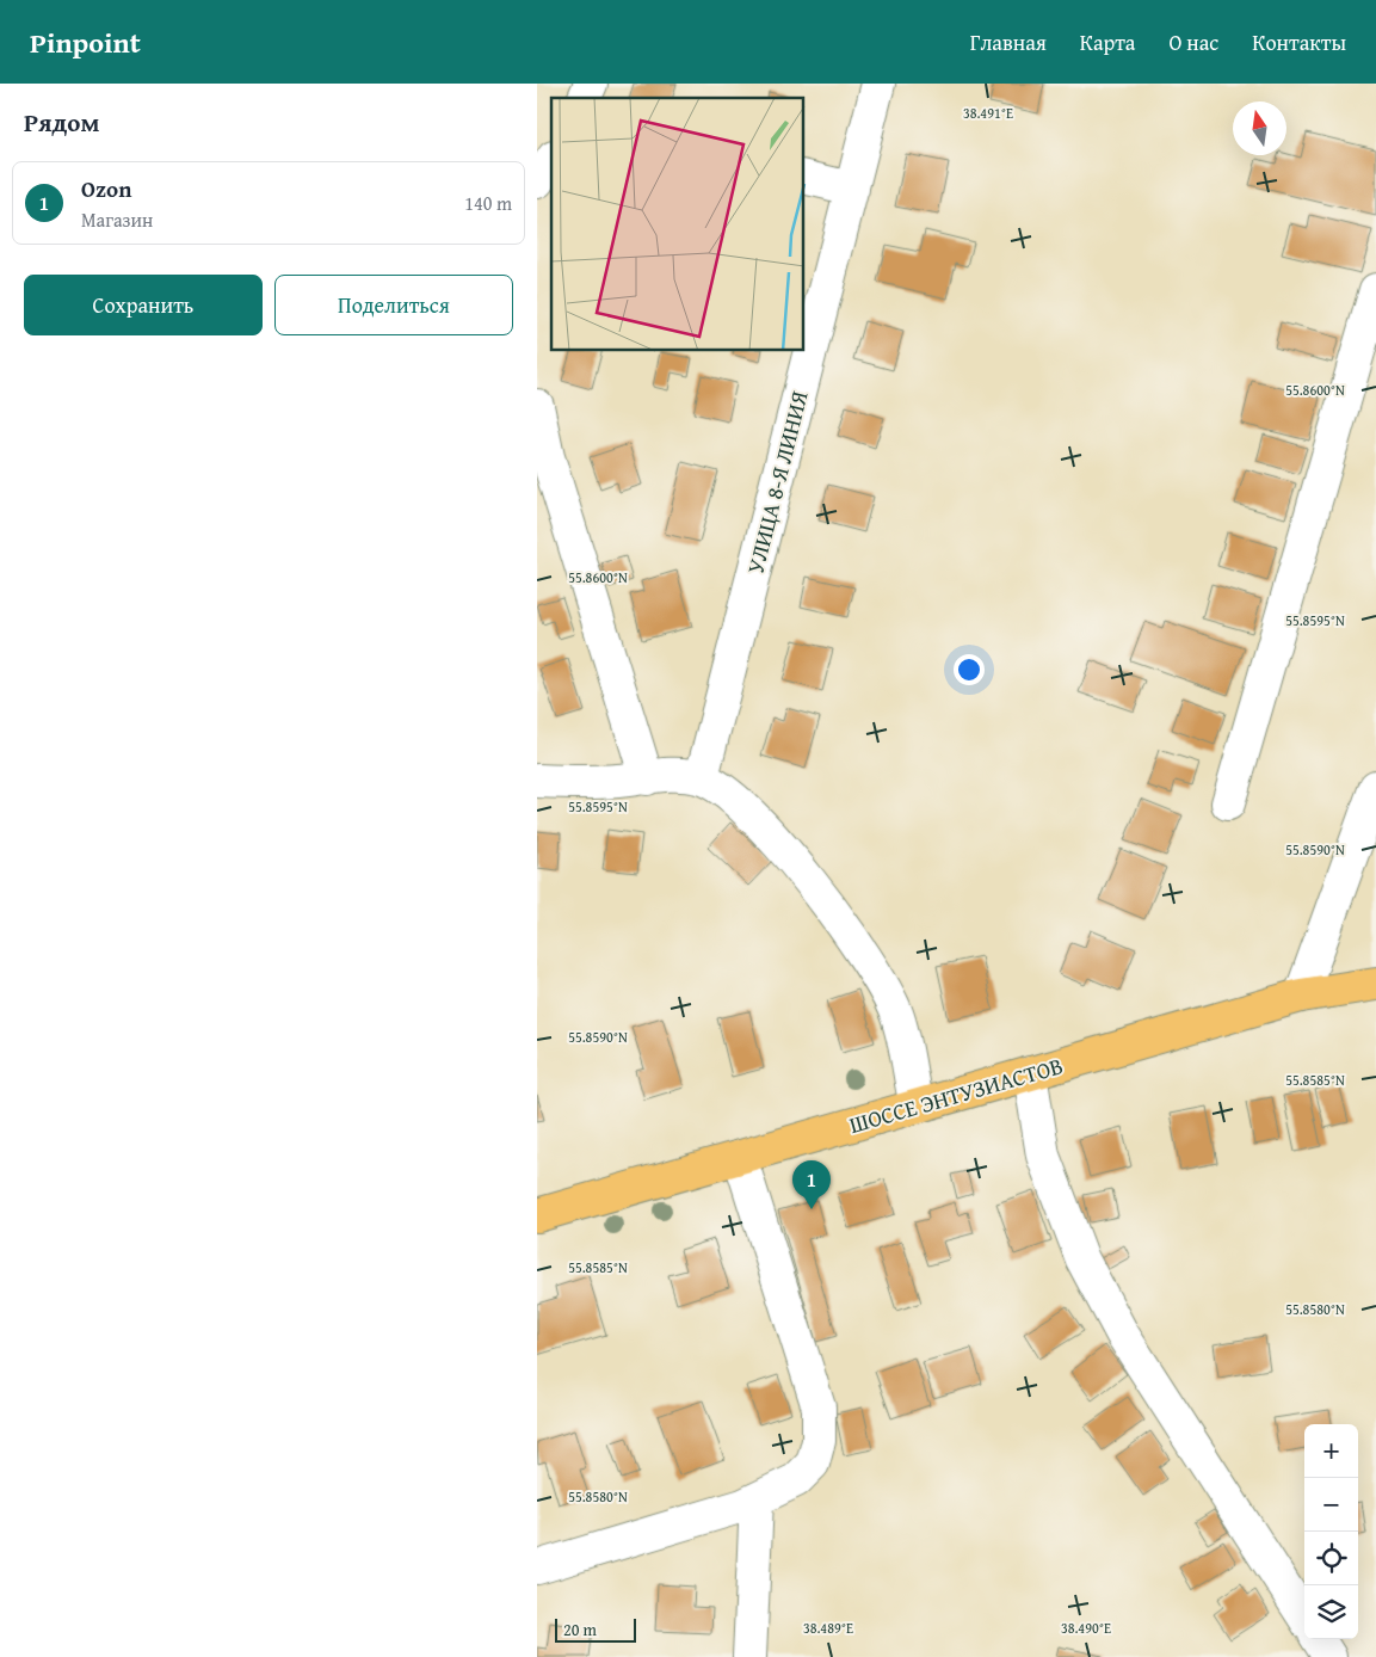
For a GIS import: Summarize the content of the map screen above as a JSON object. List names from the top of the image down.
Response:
{
  "streets": {
    "main road": ["ШОССЕ ЭНТУЗИАСТОВ"],
    "street": ["УЛИЦА 8-Я ЛИНИЯ"]
  },
  "scale_bar": "20 m",
  "north": "top",
  "page": {
    "header": "Pinpoint",
    "nav": [
      "Главная",
      "Карта",
      "О нас",
      "Контакты"
    ],
    "heading": "Рядом",
    "list": [
      {
        "mark": "1",
        "name": "Ozon",
        "note": "Магазин",
        "value": "140 m"
      }
    ],
    "buttons": ["Сохранить", "Поделиться"],
    "pins": "1",
    "map_buttons": ["+", "−"],
    "scale": "20 m"
  },
  "coordinates": [
    "38.491°E",
    "55.8600°N",
    "55.8595°N",
    "55.8590°N",
    "55.8585°N",
    "55.8580°N",
    "38.489°E",
    "38.490°E"
  ]
}
